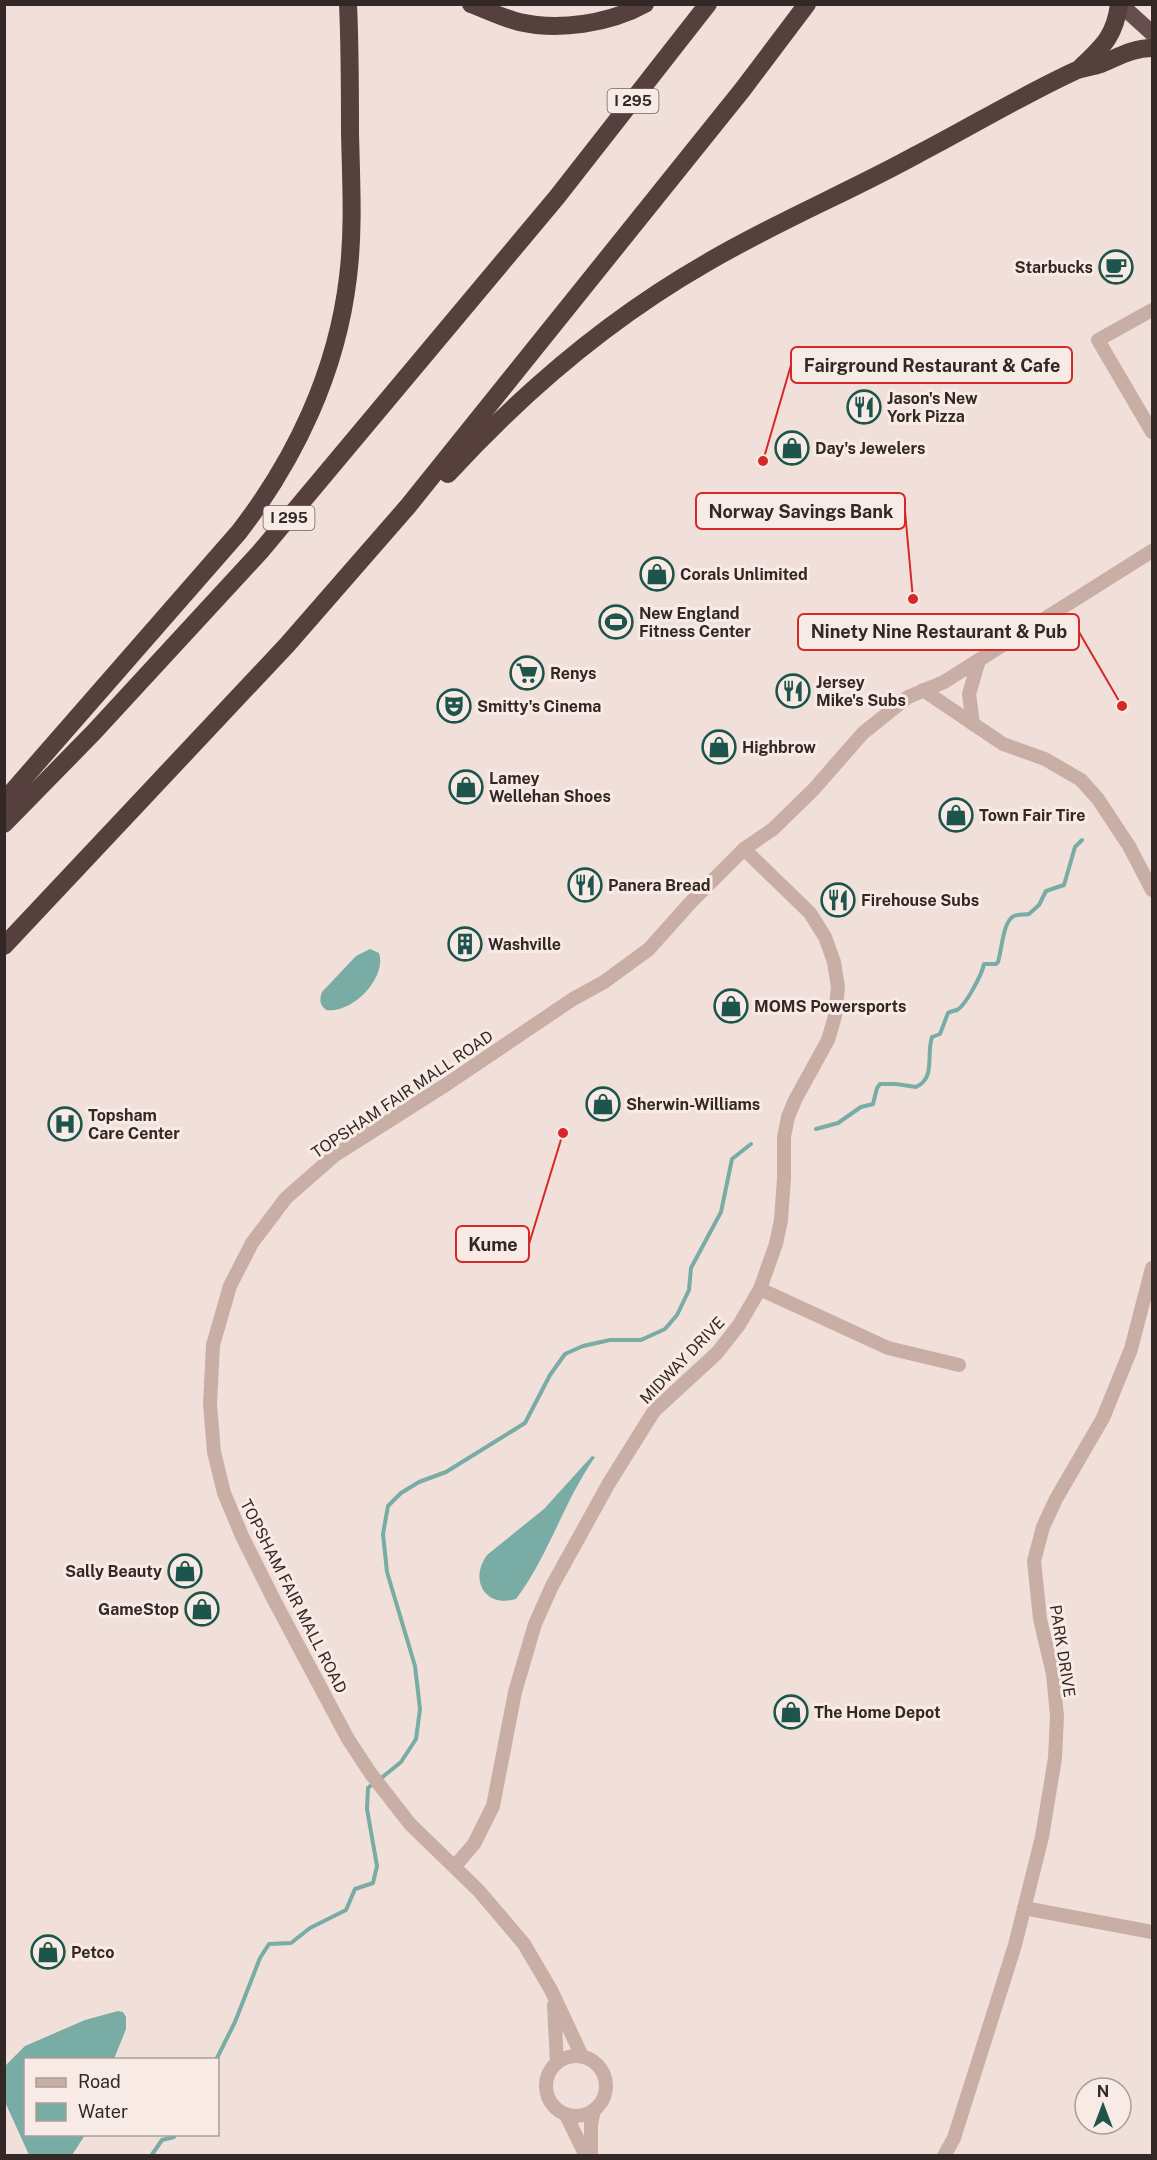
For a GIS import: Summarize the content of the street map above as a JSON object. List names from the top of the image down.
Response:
{
  "streets": {
    "highway": ["I 295"],
    "street": ["TOPSHAM FAIR MALL ROAD", "MIDWAY DRIVE", "PARK DRIVE"]
  },
  "crossings": [
    ["TOPSHAM FAIR MALL ROAD", "MIDWAY DRIVE"]
  ],
  "places": {
    "cafe": ["Starbucks"],
    "restaurant": [
      "Jason's New York Pizza",
      "Jersey Mike's Subs",
      "Panera Bread",
      "Firehouse Subs"
    ],
    "shop": [
      "Day's Jewelers",
      "Corals Unlimited",
      "Highbrow",
      "Lamey Wellehan Shoes",
      "Town Fair Tire",
      "MOMS Powersports",
      "Sherwin-Williams",
      "Sally Beauty",
      "GameStop",
      "The Home Depot",
      "Petco"
    ],
    "other": [
      "Fairground Restaurant & Cafe",
      "Norway Savings Bank",
      "Ninety Nine Restaurant & Pub",
      "Kume"
    ],
    "sports": ["New England Fitness Center"],
    "supermarket": ["Renys"],
    "theatre": ["Smitty's Cinema"],
    "building": ["Washville"],
    "hospital": ["Topsham Care Center"]
  },
  "legend": ["Road", "Water"],
  "north": "top"
}
